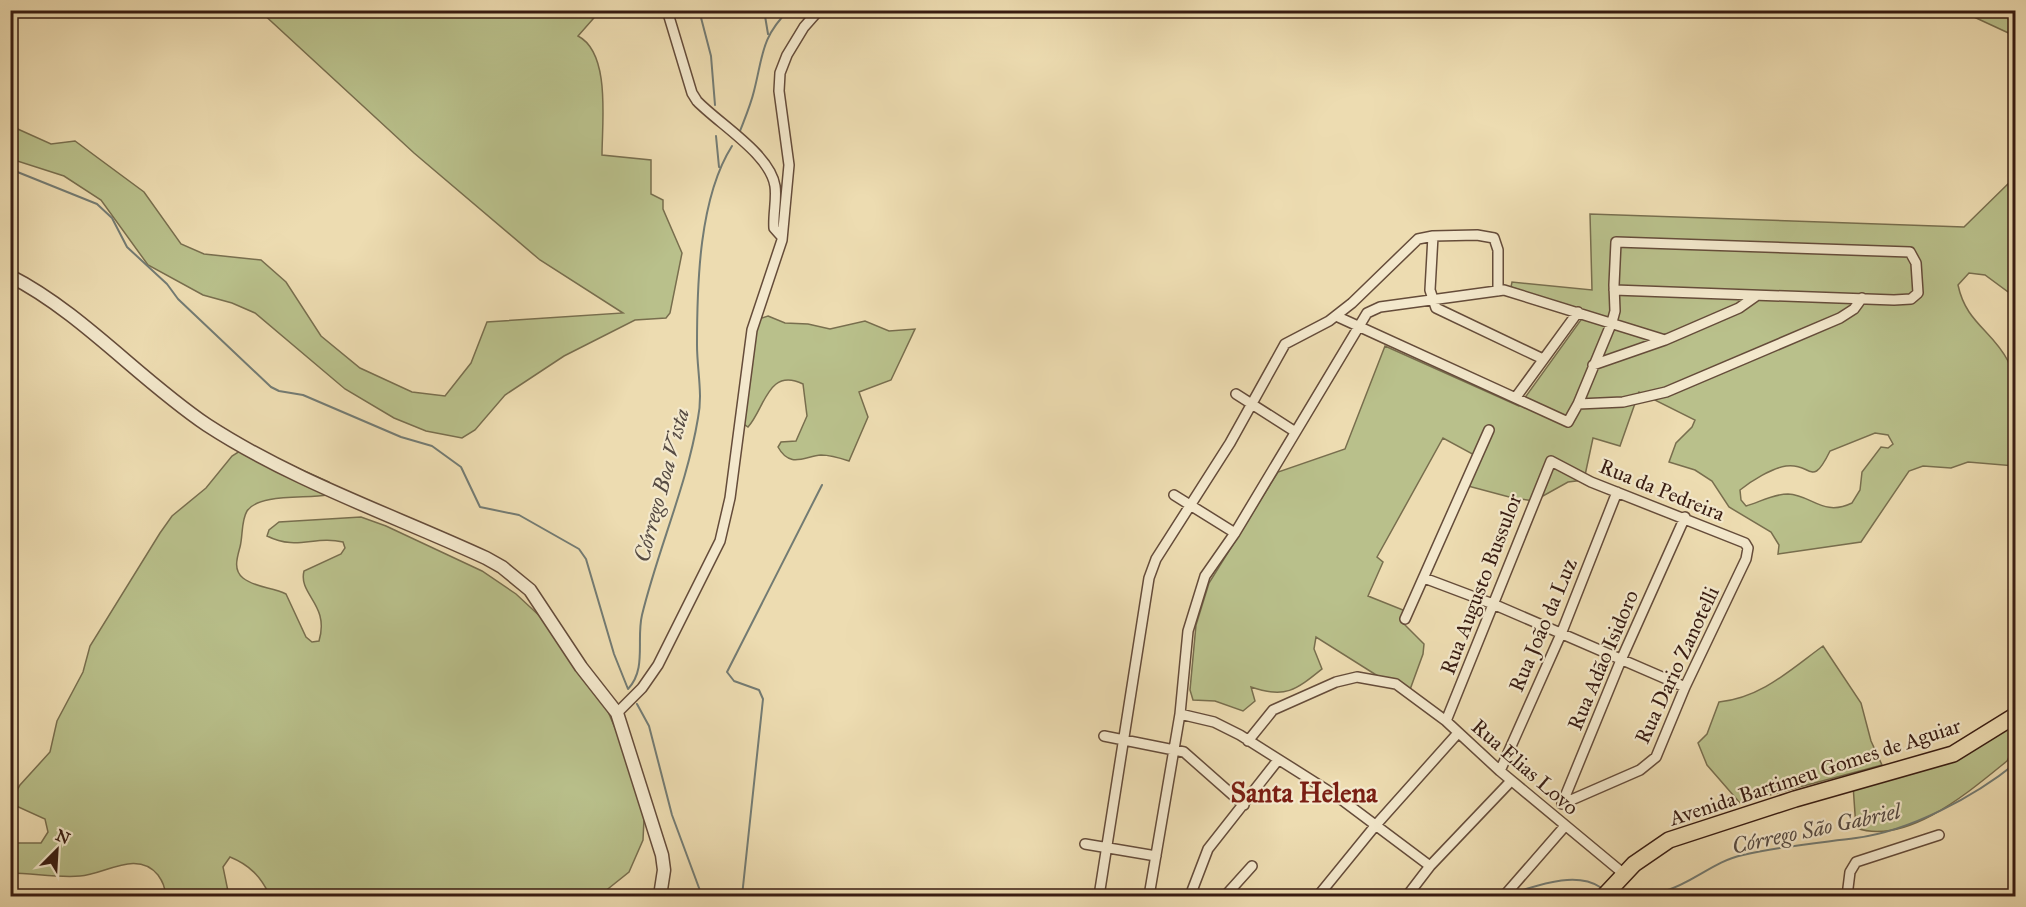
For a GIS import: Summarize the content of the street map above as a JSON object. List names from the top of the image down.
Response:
{
  "streets": {
    "main road": ["Avenida Bartimeu Gomes de Aguiar"],
    "street": [
      "Rua da Pedreira",
      "Rua Augusto Bussulor",
      "Rua João da Luz",
      "Rua Adão Isidoro",
      "Rua Dario Zanotelli",
      "Rua Elias Lovo"
    ]
  },
  "crossings": [
    ["Rua da Pedreira", "Rua Augusto Bussulor"],
    ["Rua da Pedreira", "Rua João da Luz"],
    ["Rua da Pedreira", "Rua Adão Isidoro"],
    ["Rua da Pedreira", "Rua Dario Zanotelli"],
    ["Rua Augusto Bussulor", "Rua Elias Lovo"],
    ["Rua João da Luz", "Rua Elias Lovo"],
    ["Rua Adão Isidoro", "Rua Dario Zanotelli"],
    ["Rua Adão Isidoro", "Rua Elias Lovo"],
    ["Rua Elias Lovo", "Avenida Bartimeu Gomes de Aguiar"]
  ],
  "districts": ["Santa Helena"],
  "water": ["Córrego Boa Vista", "Córrego São Gabriel"],
  "north": "top right"
}
